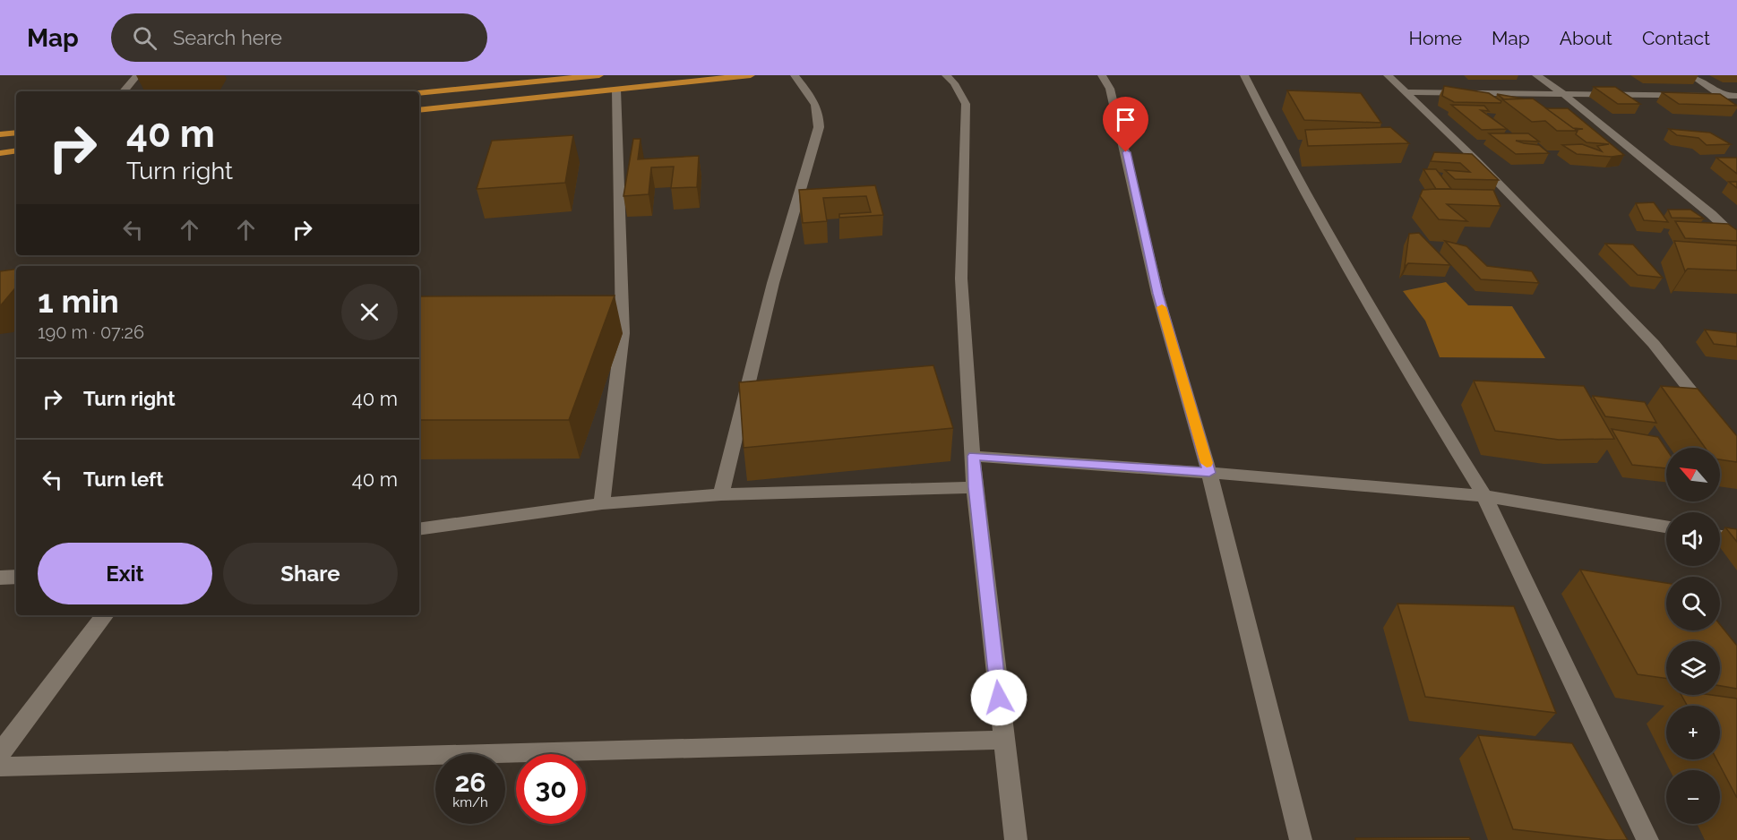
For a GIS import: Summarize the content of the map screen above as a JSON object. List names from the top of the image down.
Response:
{
  "north": "top left",
  "page": {
    "header": "Map",
    "search": "Search here",
    "nav": [
      "Home",
      "Map",
      "About",
      "Contact"
    ],
    "turn": ["40 m", "Turn right"],
    "heading": ["1 min", "190 m · 07:26"],
    "list": [
      {
        "name": "Turn right",
        "value": "40 m"
      },
      {
        "name": "Turn left",
        "value": "40 m"
      }
    ],
    "map_buttons": ["+", "−"],
    "buttons": ["Exit", "Share"],
    "speed": "26 km/h",
    "limit": "30"
  }
}
